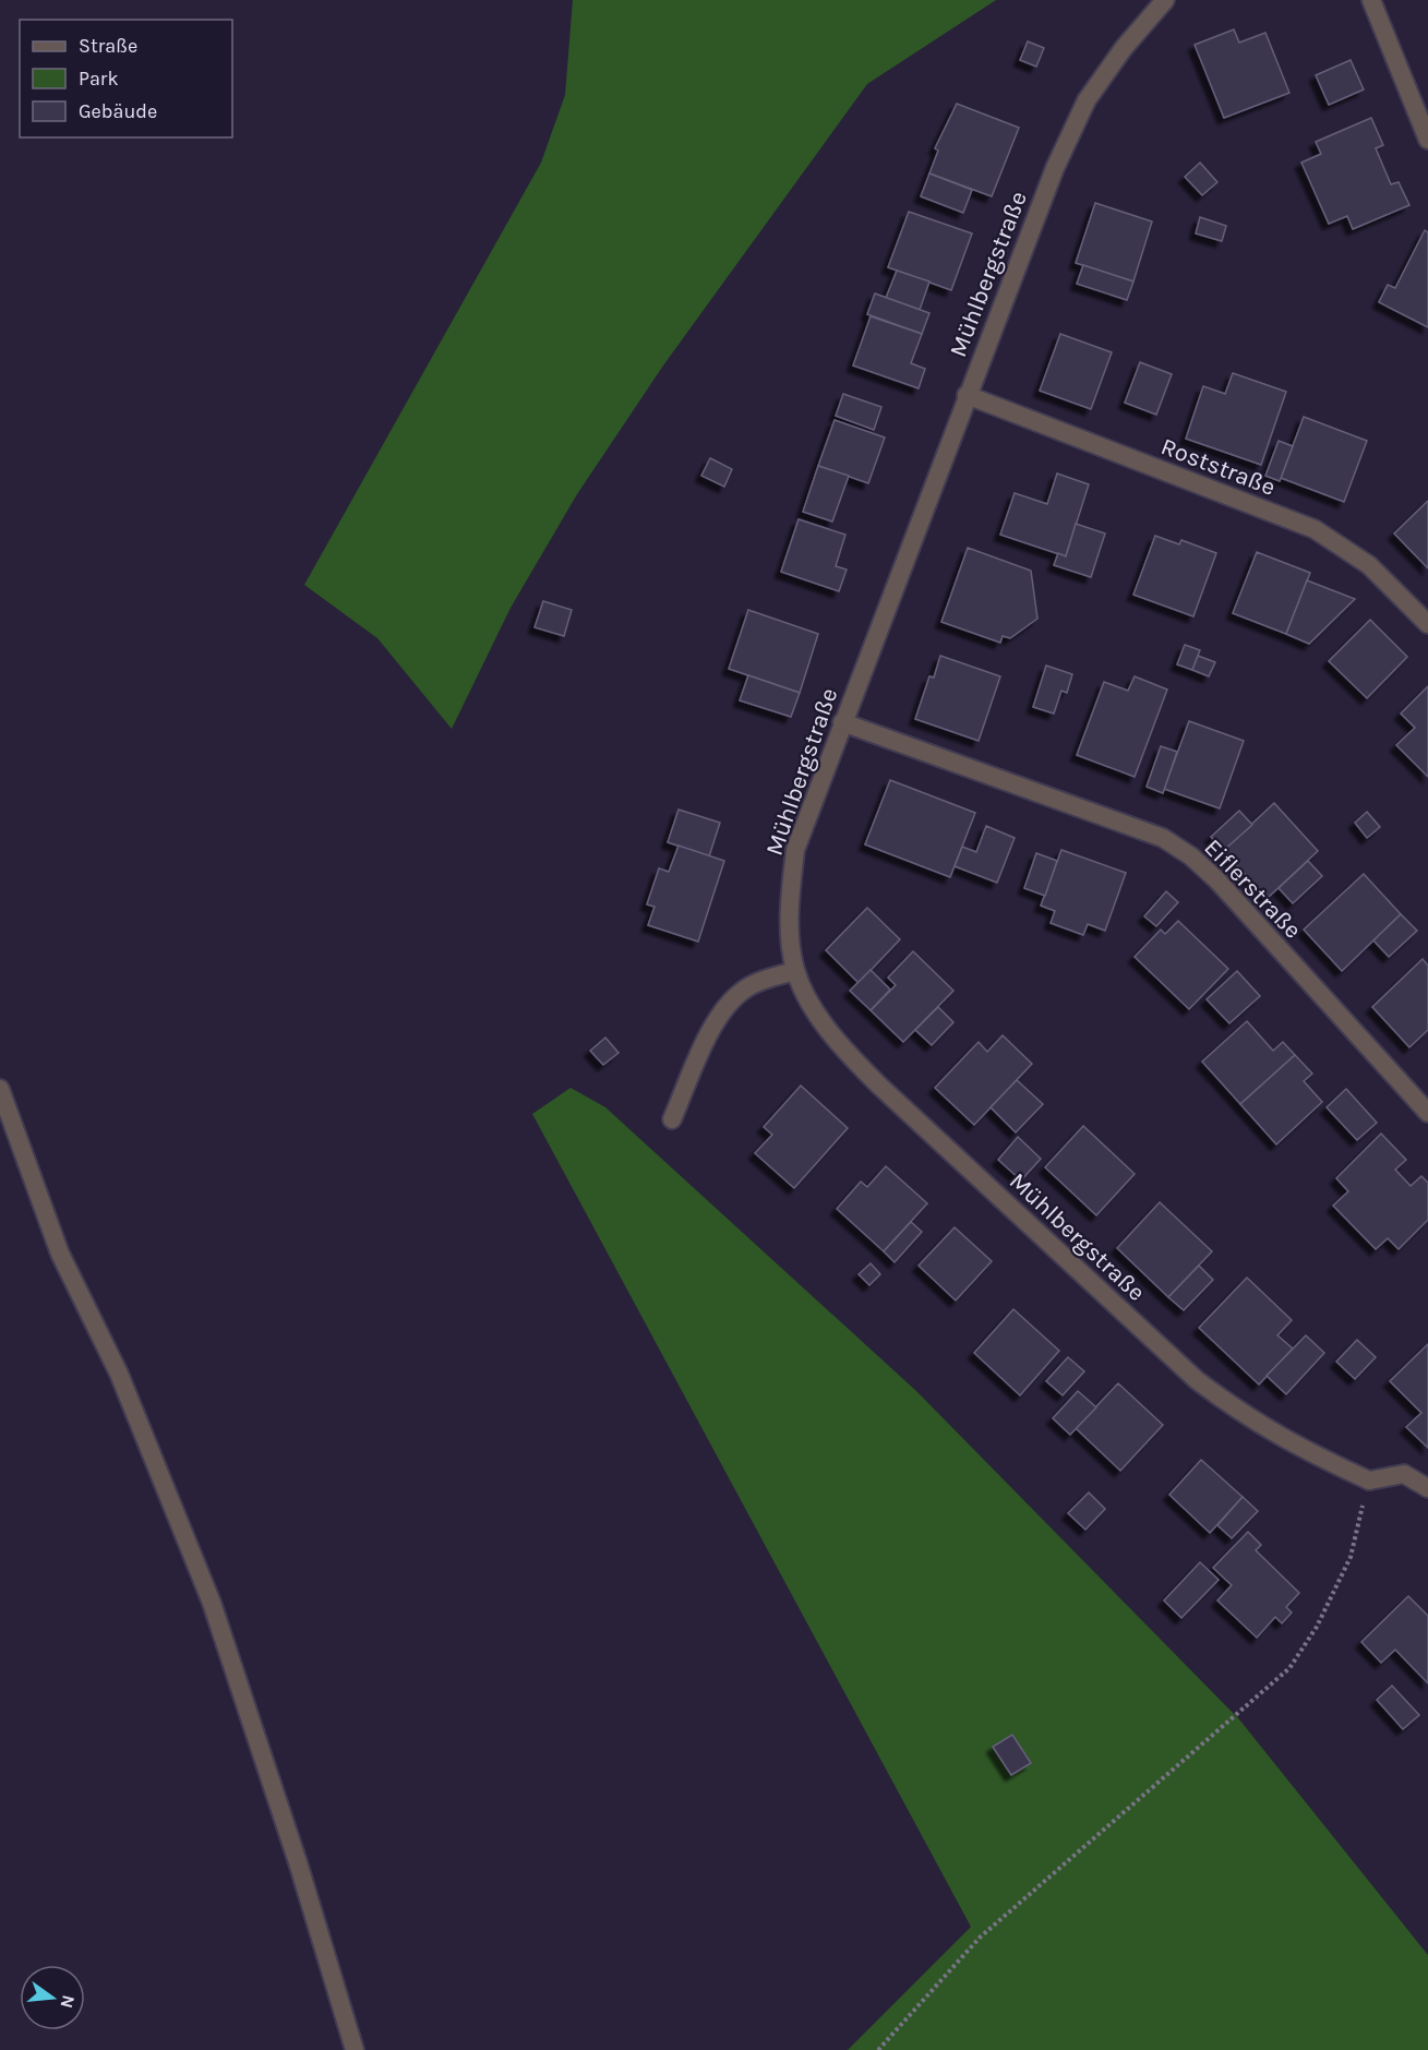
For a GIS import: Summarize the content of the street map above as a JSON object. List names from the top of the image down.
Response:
{
  "streets": {
    "street": ["Mühlbergstraße", "Roststraße", "Eiflerstraße"]
  },
  "crossings": [
    ["Mühlbergstraße", "Roststraße"],
    ["Mühlbergstraße", "Eiflerstraße"]
  ],
  "legend": ["Straße", "Park", "Gebäude"],
  "north": "right"
}
